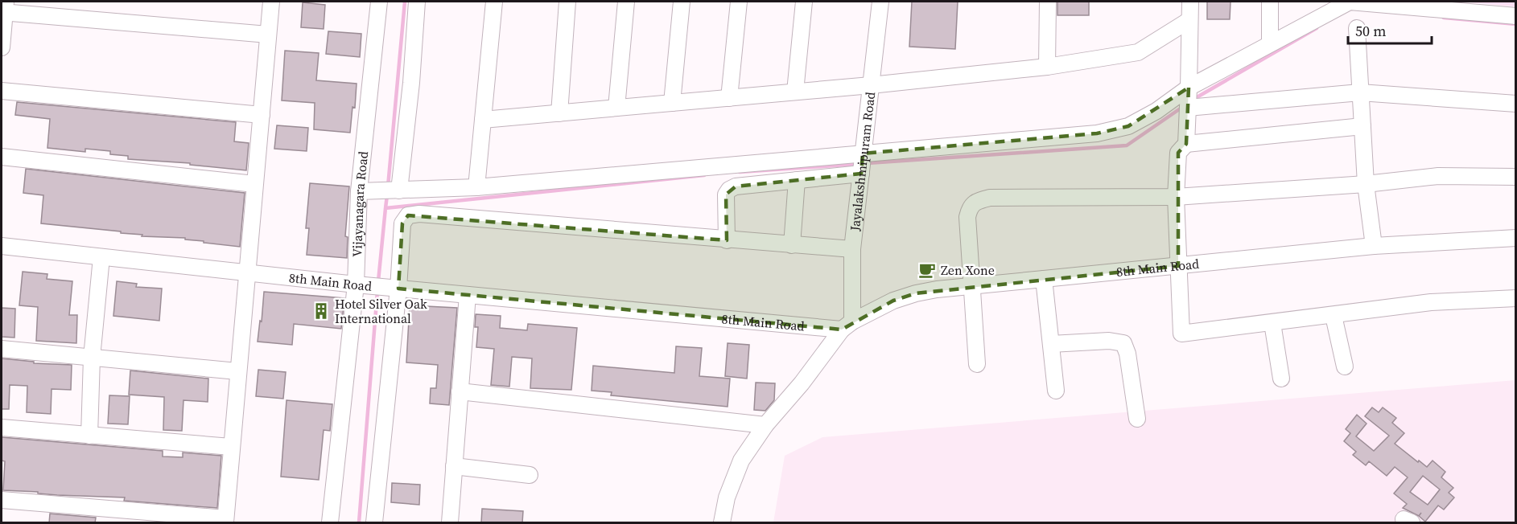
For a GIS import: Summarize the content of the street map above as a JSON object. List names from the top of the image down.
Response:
{
  "streets": {
    "street": ["Jayalakshmipuram Road", "Vijayanagara Road", "8th Main Road"]
  },
  "crossings": [
    ["Jayalakshmipuram Road", "8th Main Road"],
    ["Vijayanagara Road", "8th Main Road"]
  ],
  "places": {
    "cafe": ["Zen Xone"],
    "building": ["Hotel Silver Oak International"]
  },
  "scale_bar": "50 m"
}
